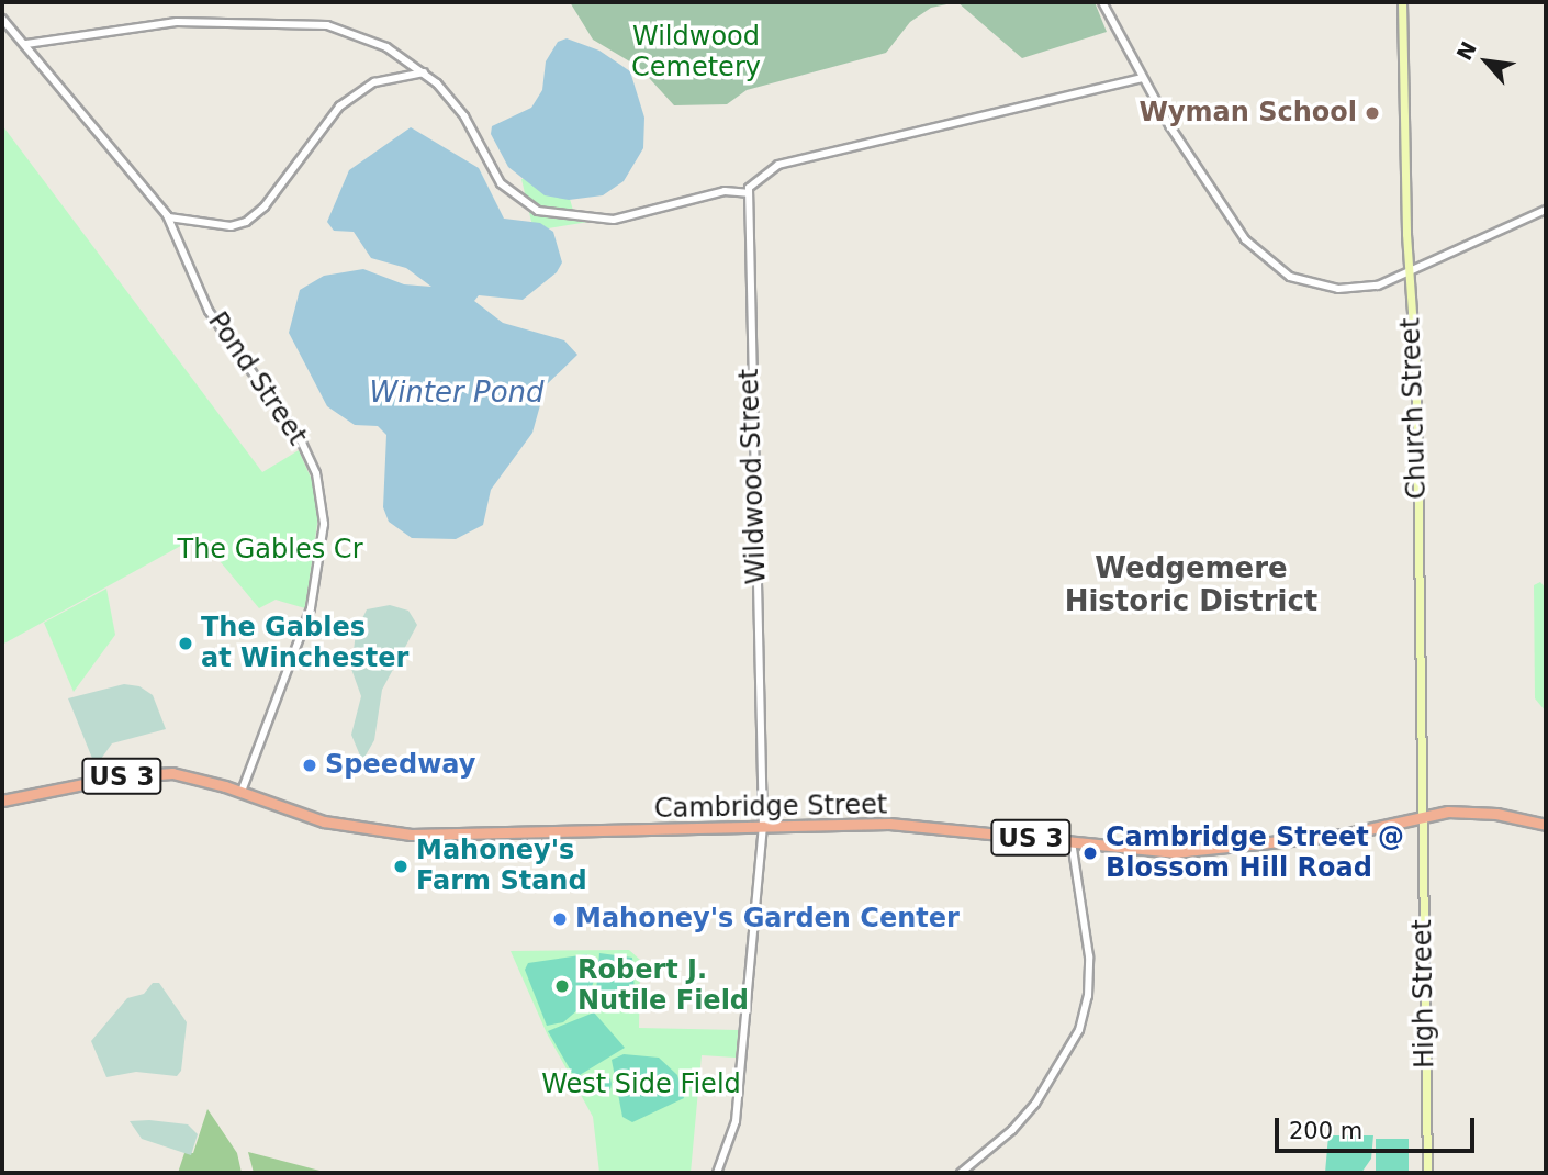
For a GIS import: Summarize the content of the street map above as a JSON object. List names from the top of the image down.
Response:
{
  "streets": {
    "highway": ["US 3", "Cambridge Street"],
    "main road": ["Church Street", "High Street"],
    "street": ["Pond Street", "Wildwood Street"]
  },
  "crossings": [
    ["Pond Street", "Cambridge Street"],
    ["Church Street", "Cambridge Street"],
    ["Church Street", "High Street"],
    ["Wildwood Street", "Cambridge Street"],
    ["Cambridge Street", "High Street"]
  ],
  "districts": ["Wedgemere Historic District"],
  "water": ["Winter Pond"],
  "parks": ["Wildwood Cemetery", "The Gables Cr", "West Side Field"],
  "places": [
    "Wyman School",
    "The Gables at Winchester",
    "Speedway",
    "Cambridge Street @ Blossom Hill Road",
    "Mahoney's Farm Stand",
    "Mahoney's Garden Center",
    "Robert J. Nutile Field"
  ],
  "scale_bar": "200 m",
  "north": "top left"
}
